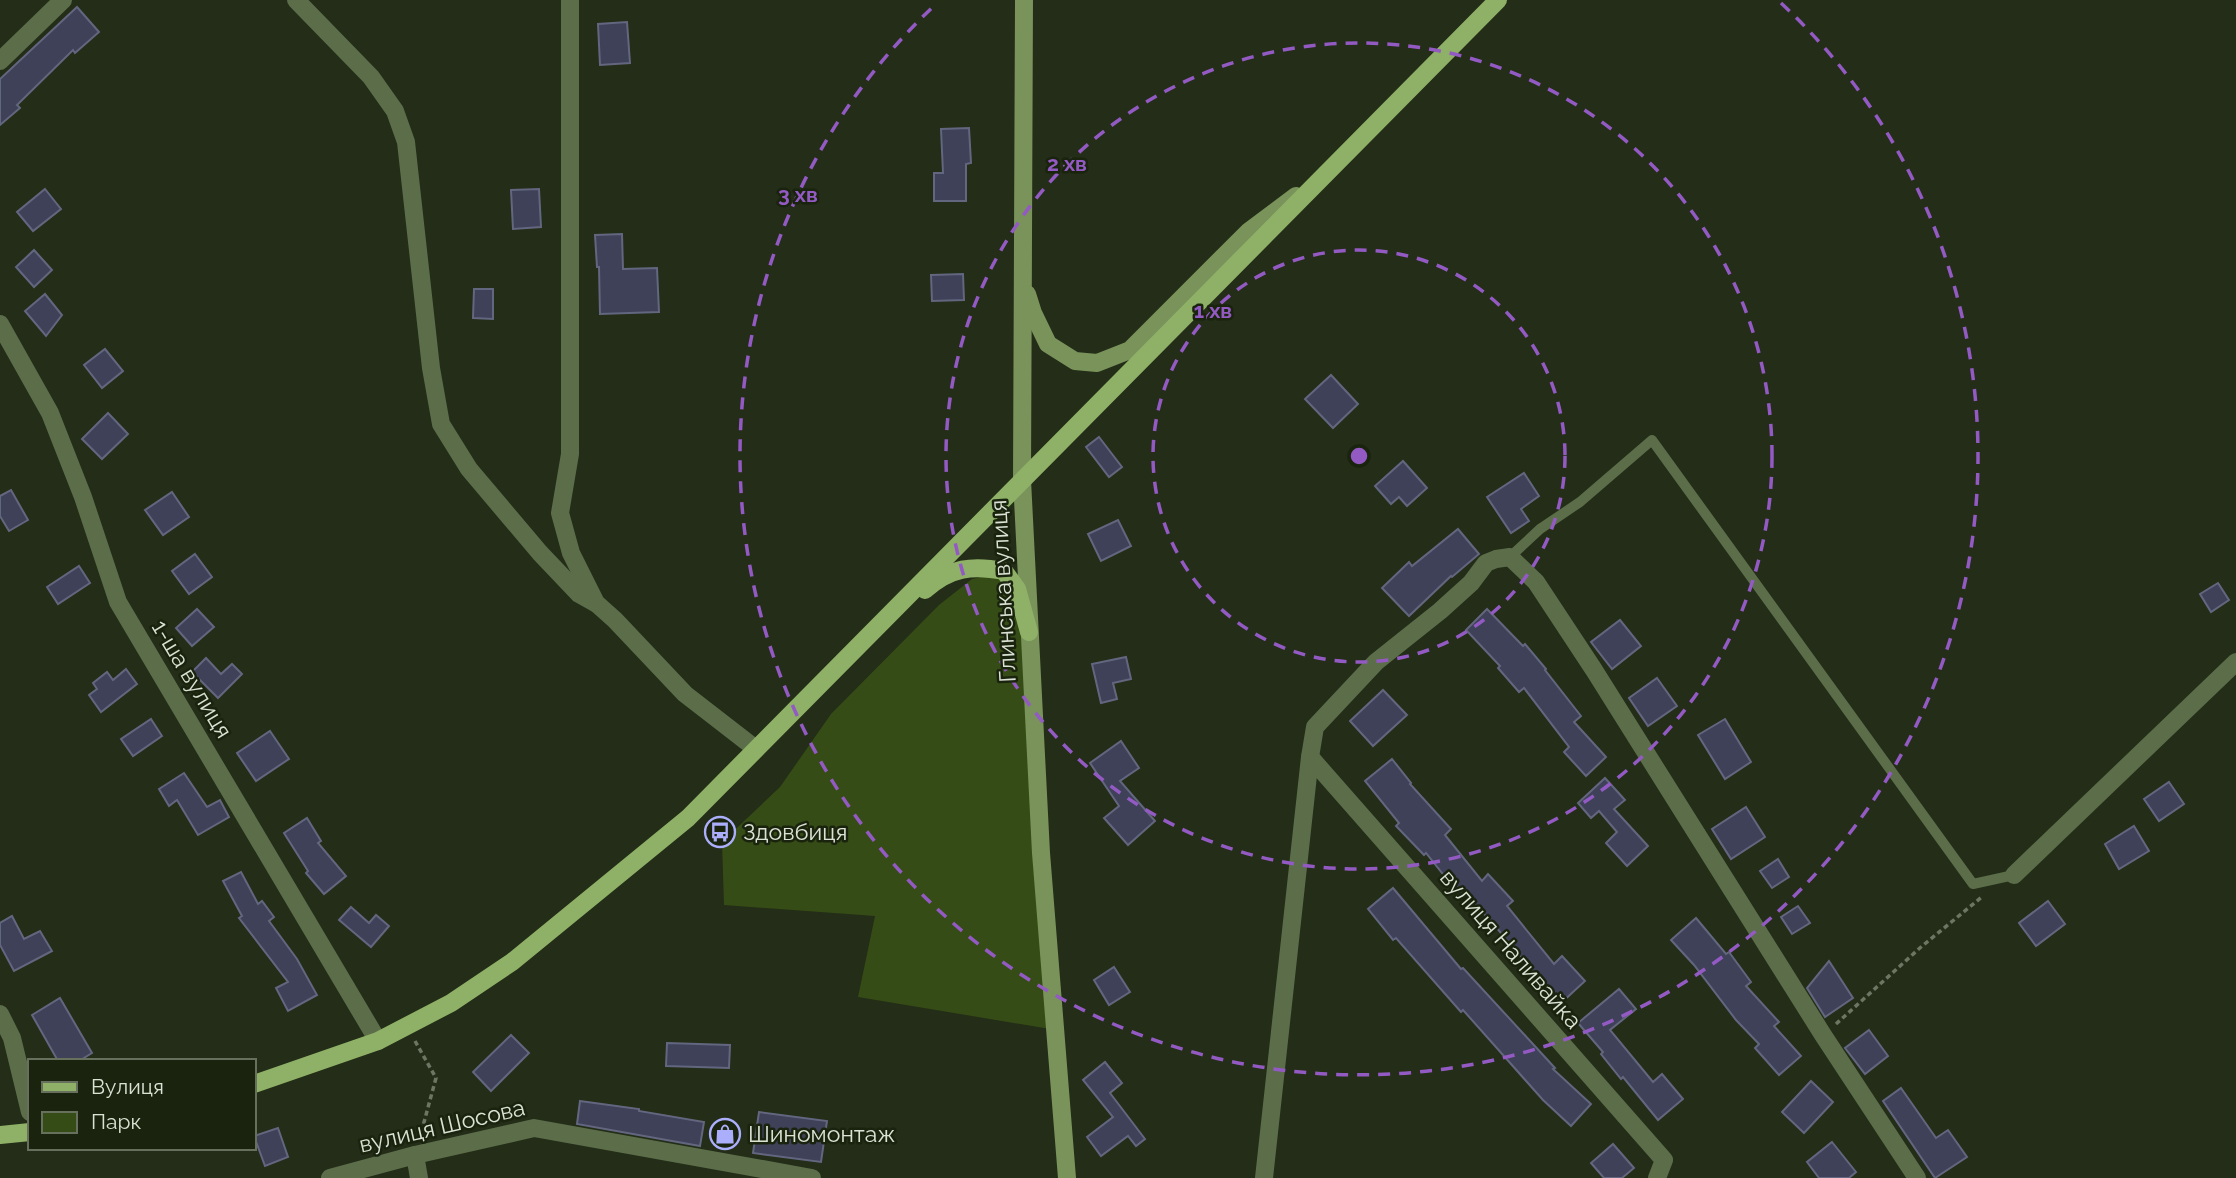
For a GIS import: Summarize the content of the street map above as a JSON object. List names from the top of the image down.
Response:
{
  "streets": {
    "street": [
      "Глинська вулиця",
      "1-ша вулиця",
      "вулиця Наливайка",
      "вулиця Шосова"
    ]
  },
  "places": {
    "bus stop": ["Здовбиця"],
    "shop": ["Шиномонтаж"]
  },
  "legend": ["Вулиця", "Парк"],
  "rings": ["2 хв", "3 хв", "1 хв"]
}
